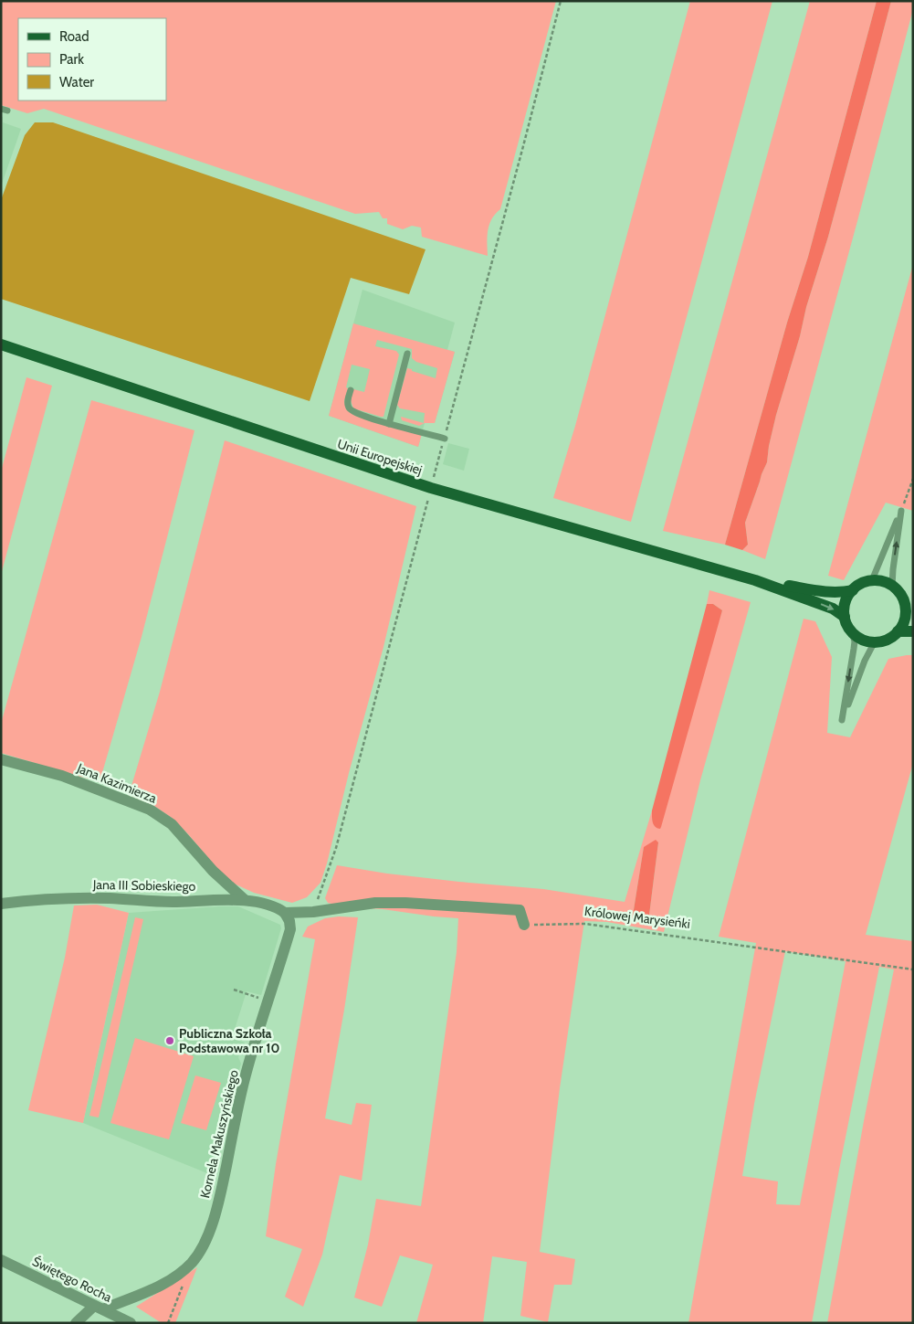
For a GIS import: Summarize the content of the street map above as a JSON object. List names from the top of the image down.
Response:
{
  "streets": {
    "main road": ["Unii Europejskiej"],
    "street": [
      "Jana Kazimierza",
      "Jana III Sobieskiego",
      "Kornela Makuszyńskiego",
      "Świętego Rocha"
    ],
    "path": ["Królowej Marysieńki"]
  },
  "crossings": [
    ["Jana Kazimierza", "Jana III Sobieskiego"],
    ["Jana III Sobieskiego", "Kornela Makuszyńskiego"],
    ["Kornela Makuszyńskiego", "Świętego Rocha"]
  ],
  "places": ["Publiczna Szkoła Podstawowa nr 10"],
  "legend": ["Road", "Park", "Water"]
}
